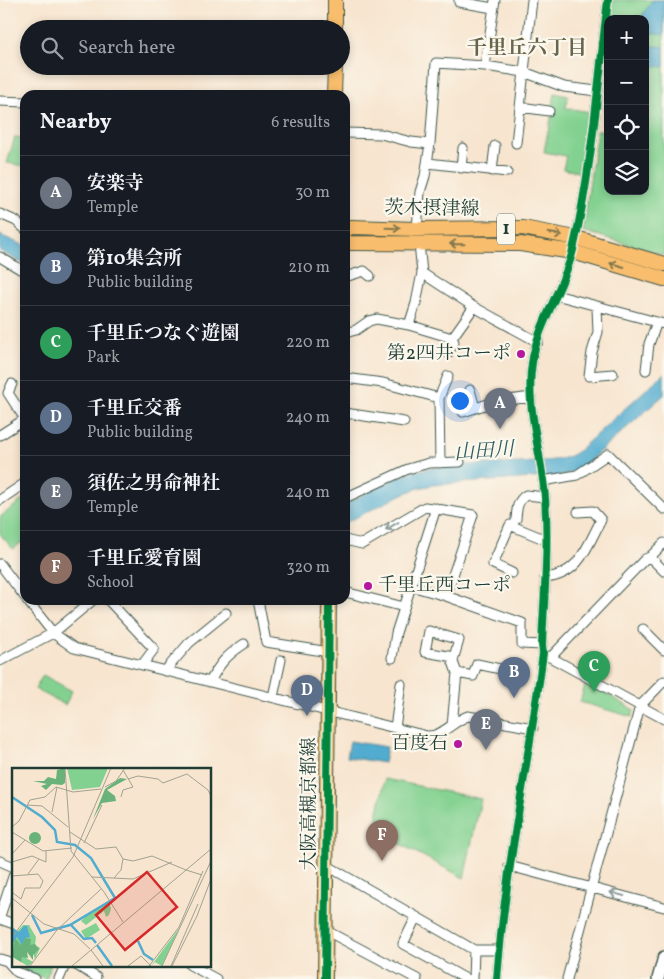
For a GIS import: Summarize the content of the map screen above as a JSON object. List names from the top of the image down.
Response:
{
  "streets": {
    "main road": ["茨木摂津線", "1", "大阪高槻京都線"]
  },
  "districts": ["千里丘六丁目"],
  "water": ["山田川"],
  "places": ["第2四井コーポ", "千里丘西コーポ", "百度石"],
  "page": {
    "map_buttons": ["+", "−"],
    "search": "Search here",
    "heading": ["Nearby", "6 results"],
    "list": [
      {
        "mark": "A",
        "name": "安楽寺",
        "note": "Temple",
        "value": "30 m"
      },
      {
        "mark": "B",
        "name": "第10集会所",
        "note": "Public building",
        "value": "210 m"
      },
      {
        "mark": "C",
        "name": "千里丘つなぐ遊園",
        "note": "Park",
        "value": "220 m"
      },
      {
        "mark": "D",
        "name": "千里丘交番",
        "note": "Public building",
        "value": "240 m"
      },
      {
        "mark": "E",
        "name": "須佐之男命神社",
        "note": "Temple",
        "value": "240 m"
      },
      {
        "mark": "F",
        "name": "千里丘愛育園",
        "note": "School",
        "value": "320 m"
      }
    ],
    "pins": [
      "A",
      "C",
      "B",
      "D",
      "E",
      "F"
    ]
  }
}
